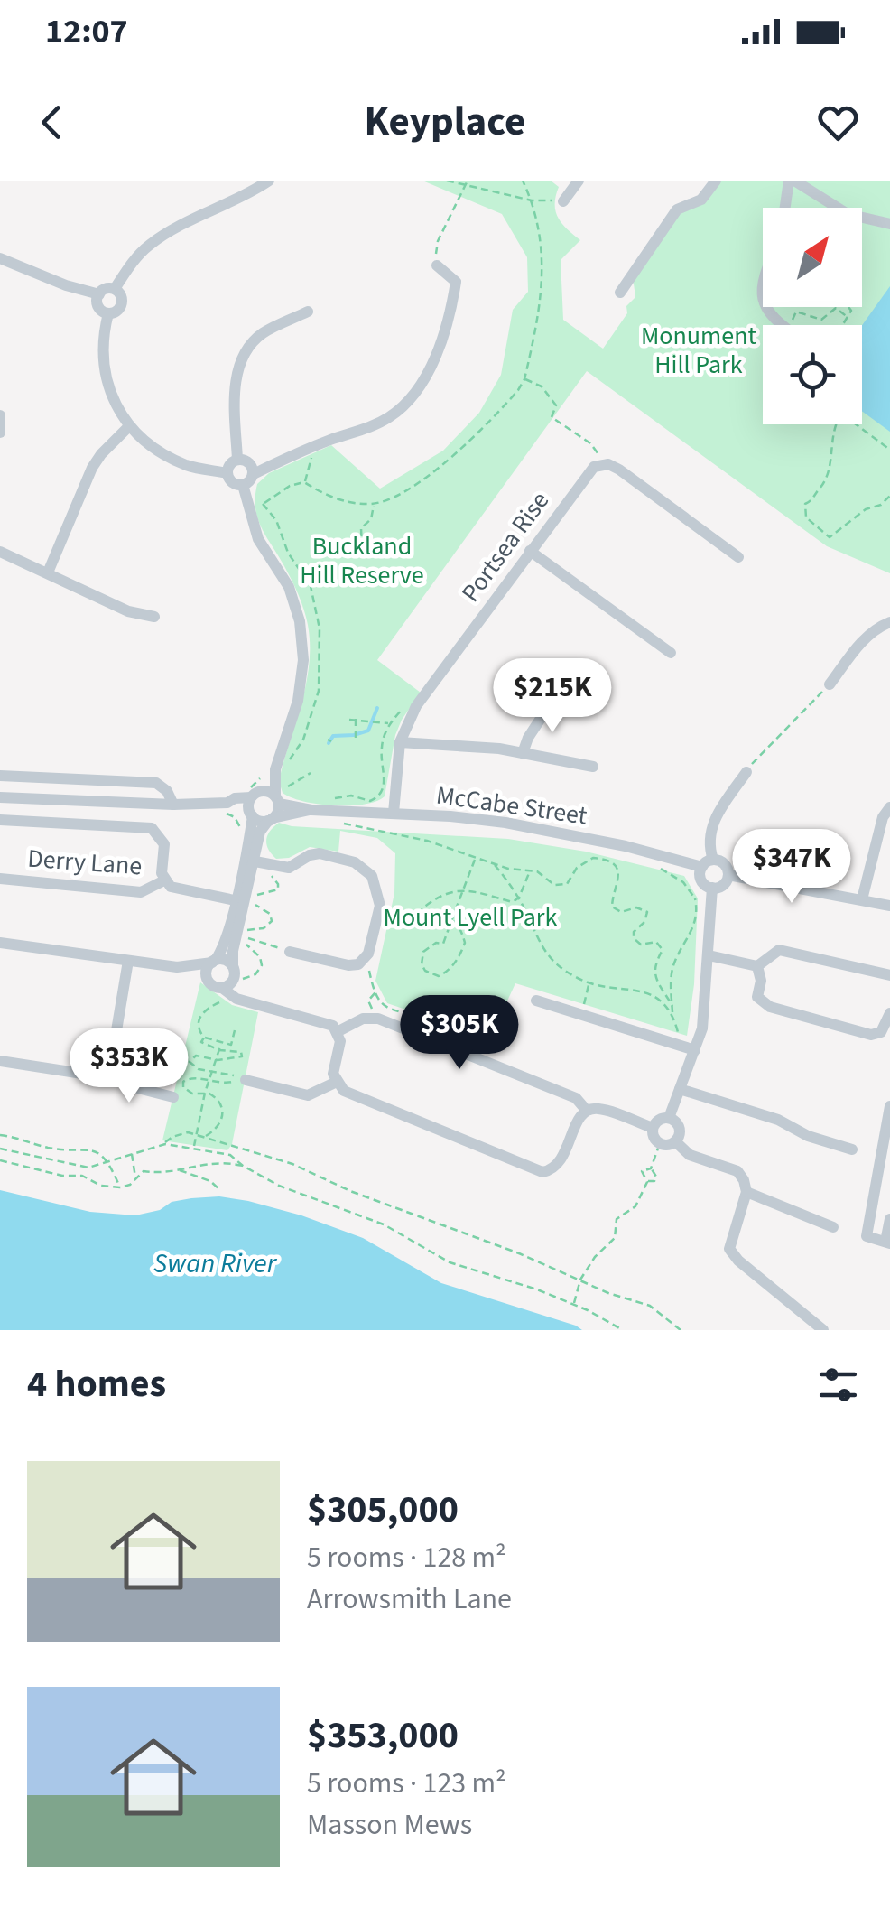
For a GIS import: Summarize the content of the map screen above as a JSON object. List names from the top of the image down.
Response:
{
  "streets": {
    "street": ["Portsea Rise", "McCabe Street", "Derry Lane"]
  },
  "crossings": [
    ["Portsea Rise", "McCabe Street"]
  ],
  "water": ["Swan River"],
  "parks": ["Monument Hill Park", "Buckland Hill Reserve", "Mount Lyell Park"],
  "north": "top right",
  "page": {
    "status": "12:07",
    "header": "Keyplace",
    "price": [
      "$215K",
      "$347K",
      "$305K",
      "$353K"
    ],
    "heading": "4 homes",
    "list": [
      {
        "name": "$305,000",
        "note": "5 rooms · 128 m² · Arrowsmith Lane"
      },
      {
        "name": "$353,000",
        "note": "5 rooms · 123 m² · Masson Mews"
      }
    ]
  }
}
